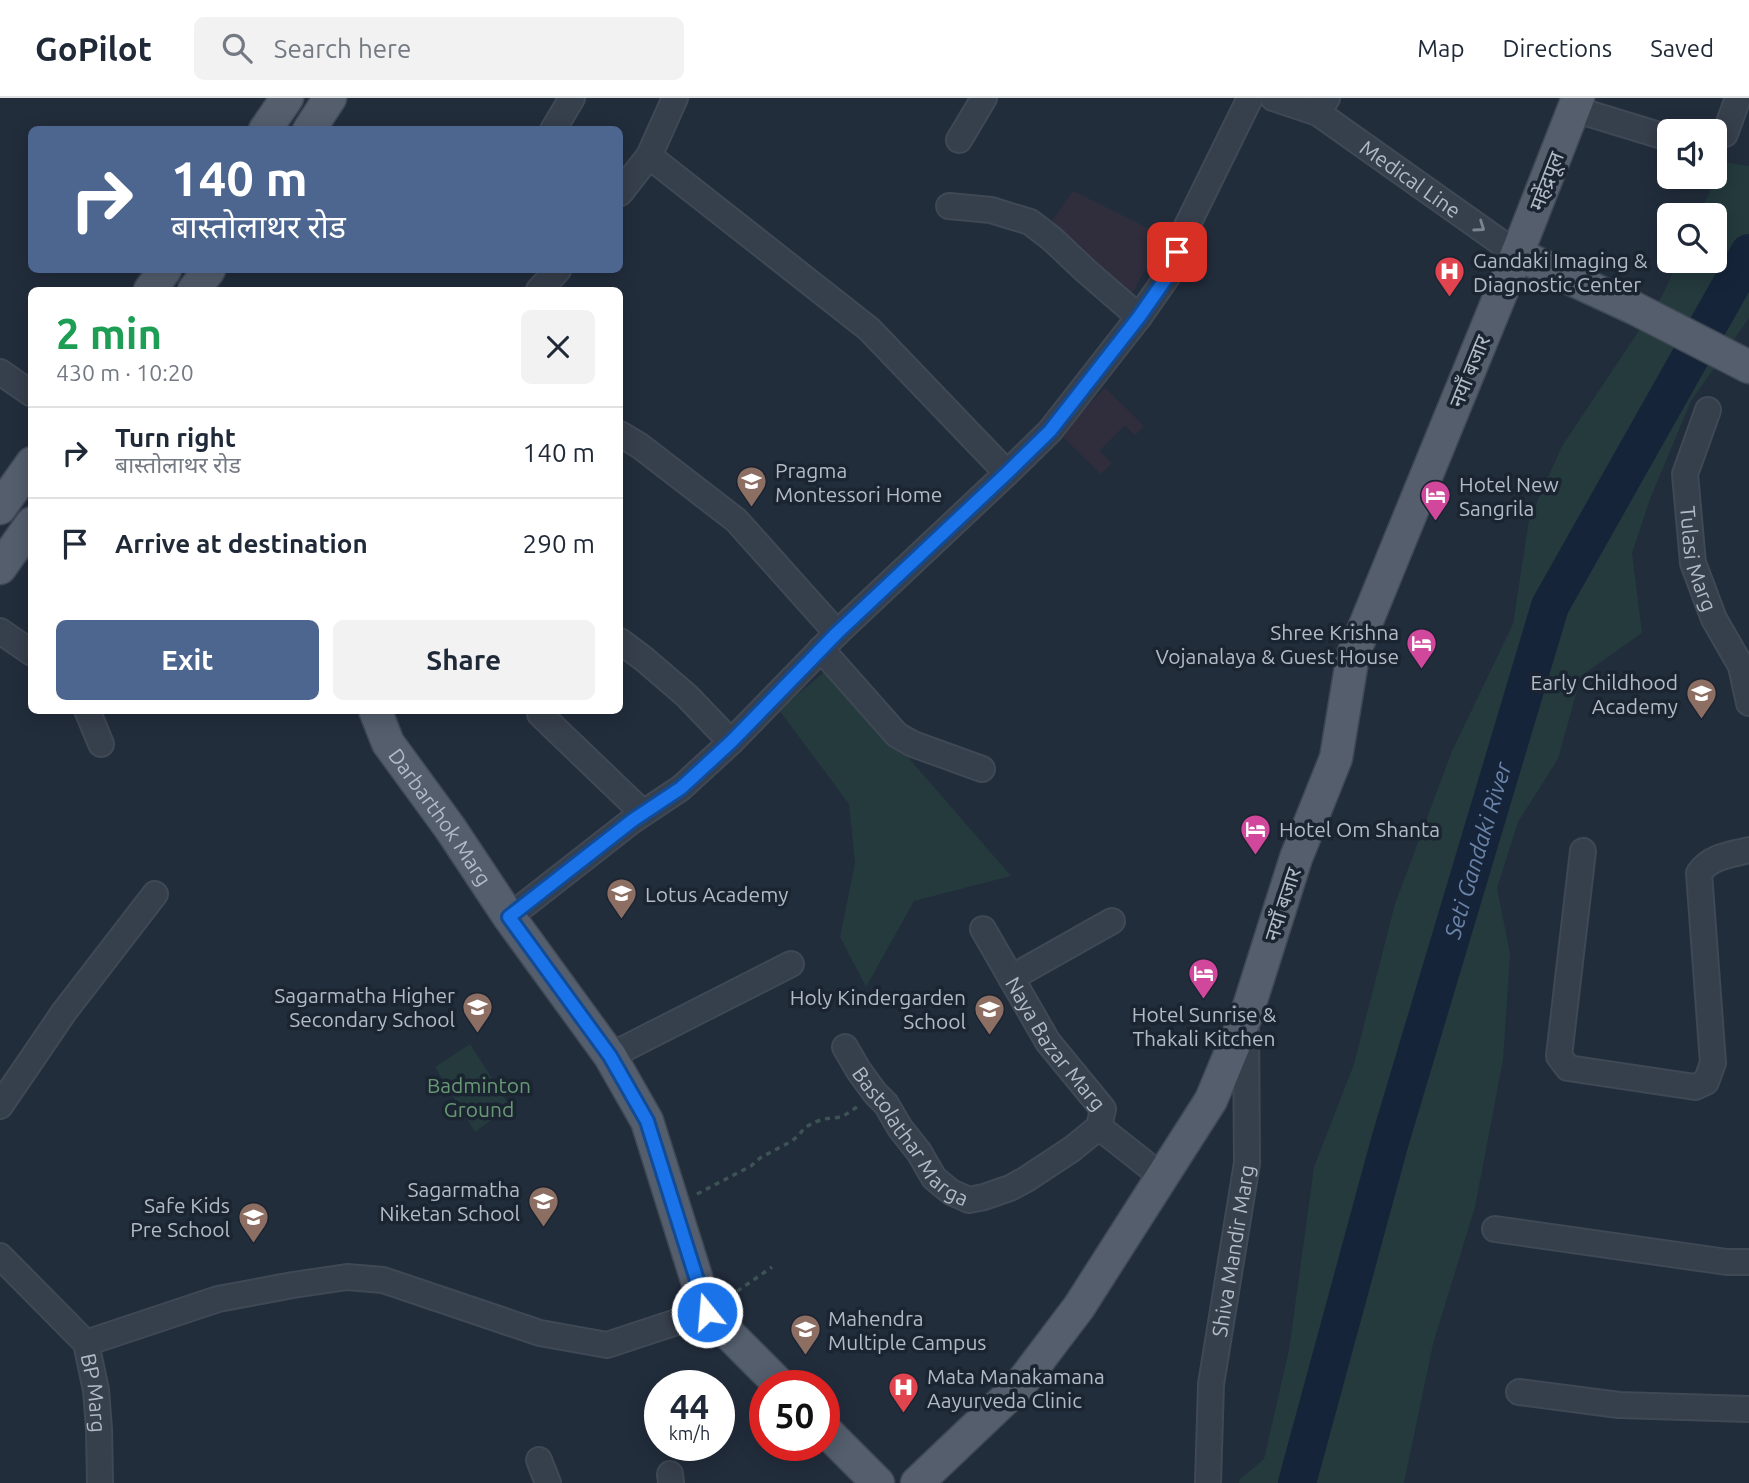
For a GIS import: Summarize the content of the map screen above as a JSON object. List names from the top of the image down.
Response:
{
  "streets": {
    "main road": ["महेंद्रपूल", "नयाँ बजार", "Darbarthok Marg"],
    "street": [
      "Medical Line",
      "Tulasi Marg",
      "Naya Bazar Marg",
      "Bastolathar Marga",
      "Shiva Mandir Marg",
      "BP Marg"
    ]
  },
  "crossings": [
    ["Medical Line", "महेंद्रपूल"],
    ["Medical Line", "नयाँ बजार"],
    ["महेंद्रपूल", "नयाँ बजार"],
    ["नयाँ बजार", "Naya Bazar Marg"],
    ["नयाँ बजार", "Shiva Mandir Marg"],
    ["Naya Bazar Marg", "Bastolathar Marga"]
  ],
  "one_way": ["Medical Line"],
  "water": ["Seti Gandaki River"],
  "parks": ["Badminton Ground"],
  "places": {
    "hospital": ["Gandaki Imaging & Diagnostic Center", "Mata Manakamana Aayurveda Clinic"],
    "school or university": [
      "Pragma Montessori Home",
      "Early Childhood Academy",
      "Lotus Academy",
      "Sagarmatha Higher Secondary School",
      "Holy Kindergarden School",
      "Sagarmatha Niketan School",
      "Safe Kids Pre School",
      "Mahendra Multiple Campus"
    ],
    "hotel": [
      "Hotel New Sangrila",
      "Shree Krishna Vojanalaya & Guest House",
      "Hotel Om Shanta",
      "Hotel Sunrise & Thakali Kitchen"
    ]
  },
  "page": {
    "header": "GoPilot",
    "search": "Search here",
    "nav": ["Map", "Directions", "Saved"],
    "turn": ["140 m", "बास्तोलाथर रोड"],
    "heading": ["2 min", "430 m · 10:20"],
    "list": [
      {
        "name": "Turn right",
        "note": "बास्तोलाथर रोड",
        "value": "140 m"
      },
      {
        "name": "Arrive at destination",
        "value": "290 m"
      }
    ],
    "buttons": ["Exit", "Share"],
    "speed": "44 km/h",
    "limit": "50"
  }
}
